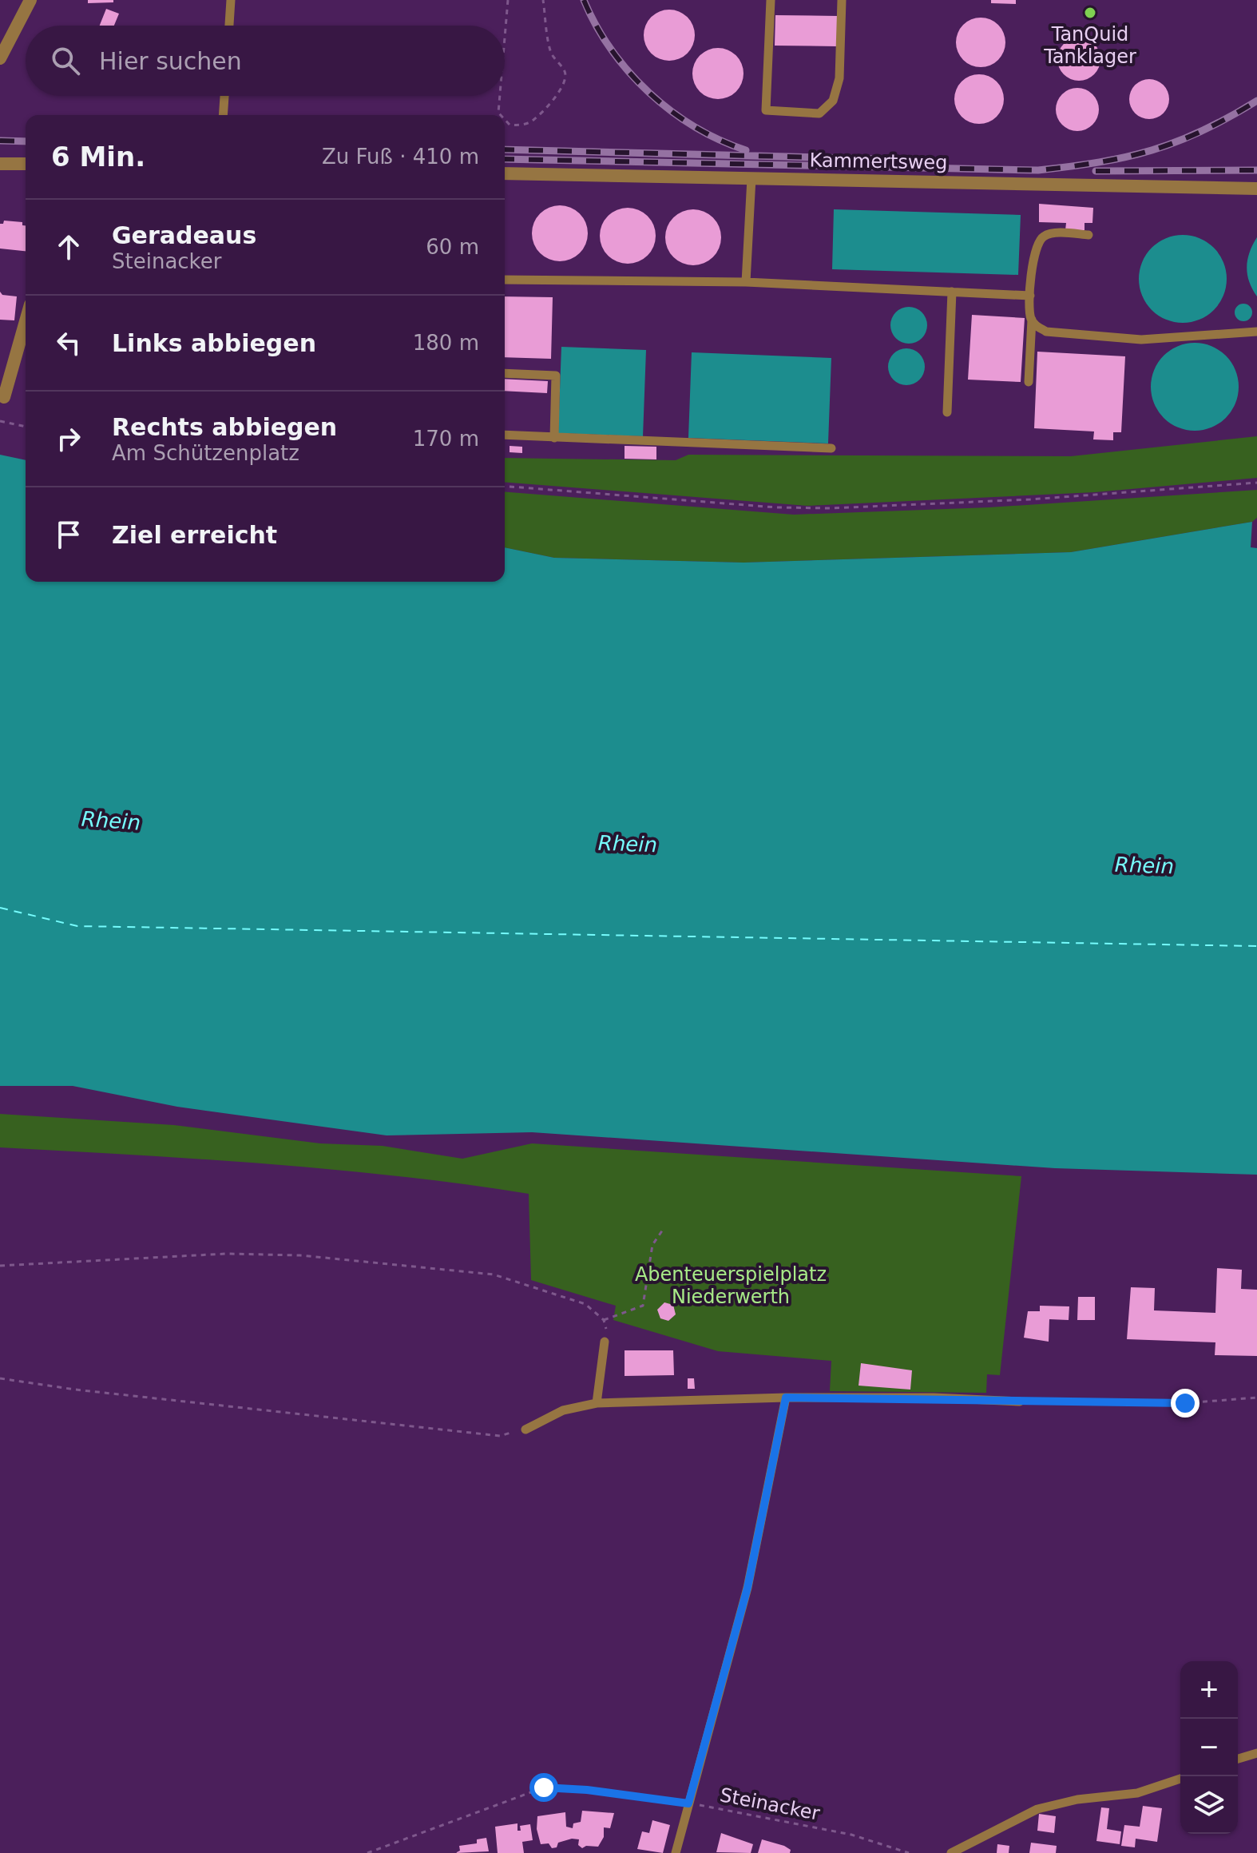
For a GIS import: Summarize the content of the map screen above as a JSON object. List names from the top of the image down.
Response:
{
  "streets": {
    "street": ["Kammertsweg"],
    "path": ["Steinacker"]
  },
  "water": ["Rhein"],
  "parks": ["Abenteuerspielplatz Niederwerth"],
  "places": ["TanQuid Tanklager"],
  "page": {
    "search": "Hier suchen",
    "heading": ["6 Min.", "Zu Fuß · 410 m"],
    "list": [
      ["Geradeaus", "Steinacker", "60 m"],
      ["Links abbiegen", "180 m"],
      ["Rechts abbiegen", "Am Schützenplatz", "170 m"],
      "Ziel erreicht"
    ],
    "map_buttons": ["+", "−"]
  }
}
